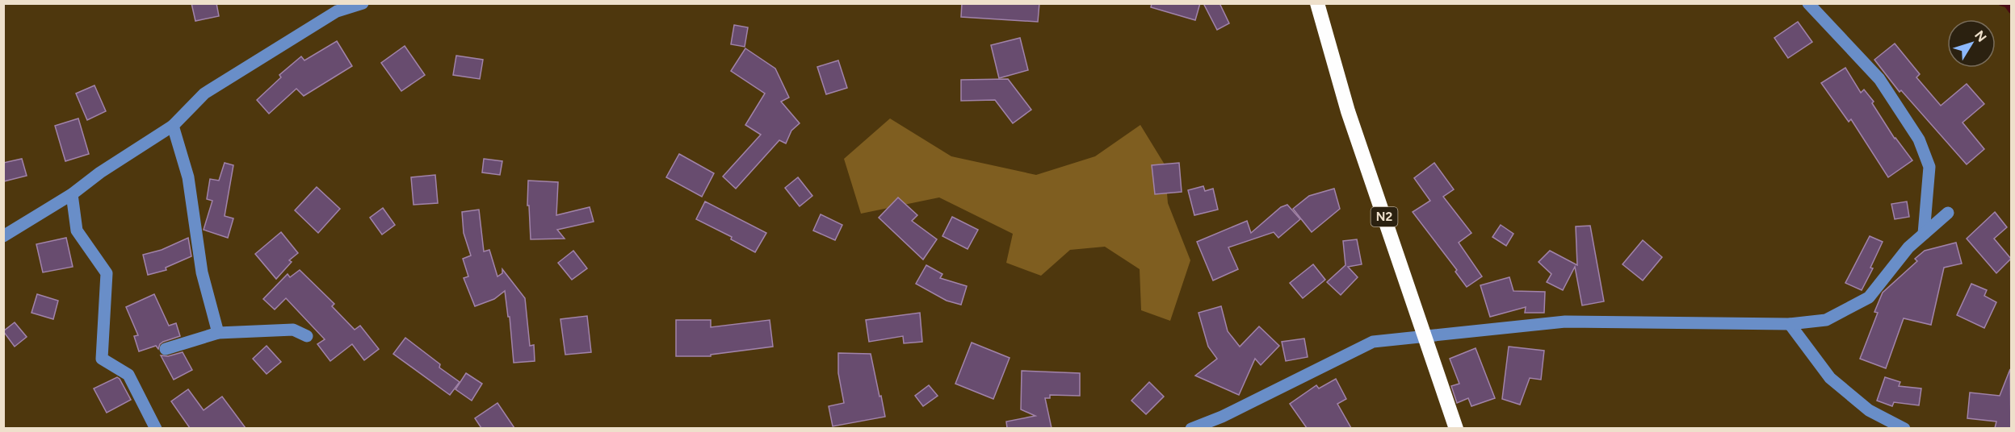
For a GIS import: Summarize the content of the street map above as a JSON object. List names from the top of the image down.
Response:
{
  "streets": {
    "highway": ["N2"]
  },
  "north": "top right"
}
